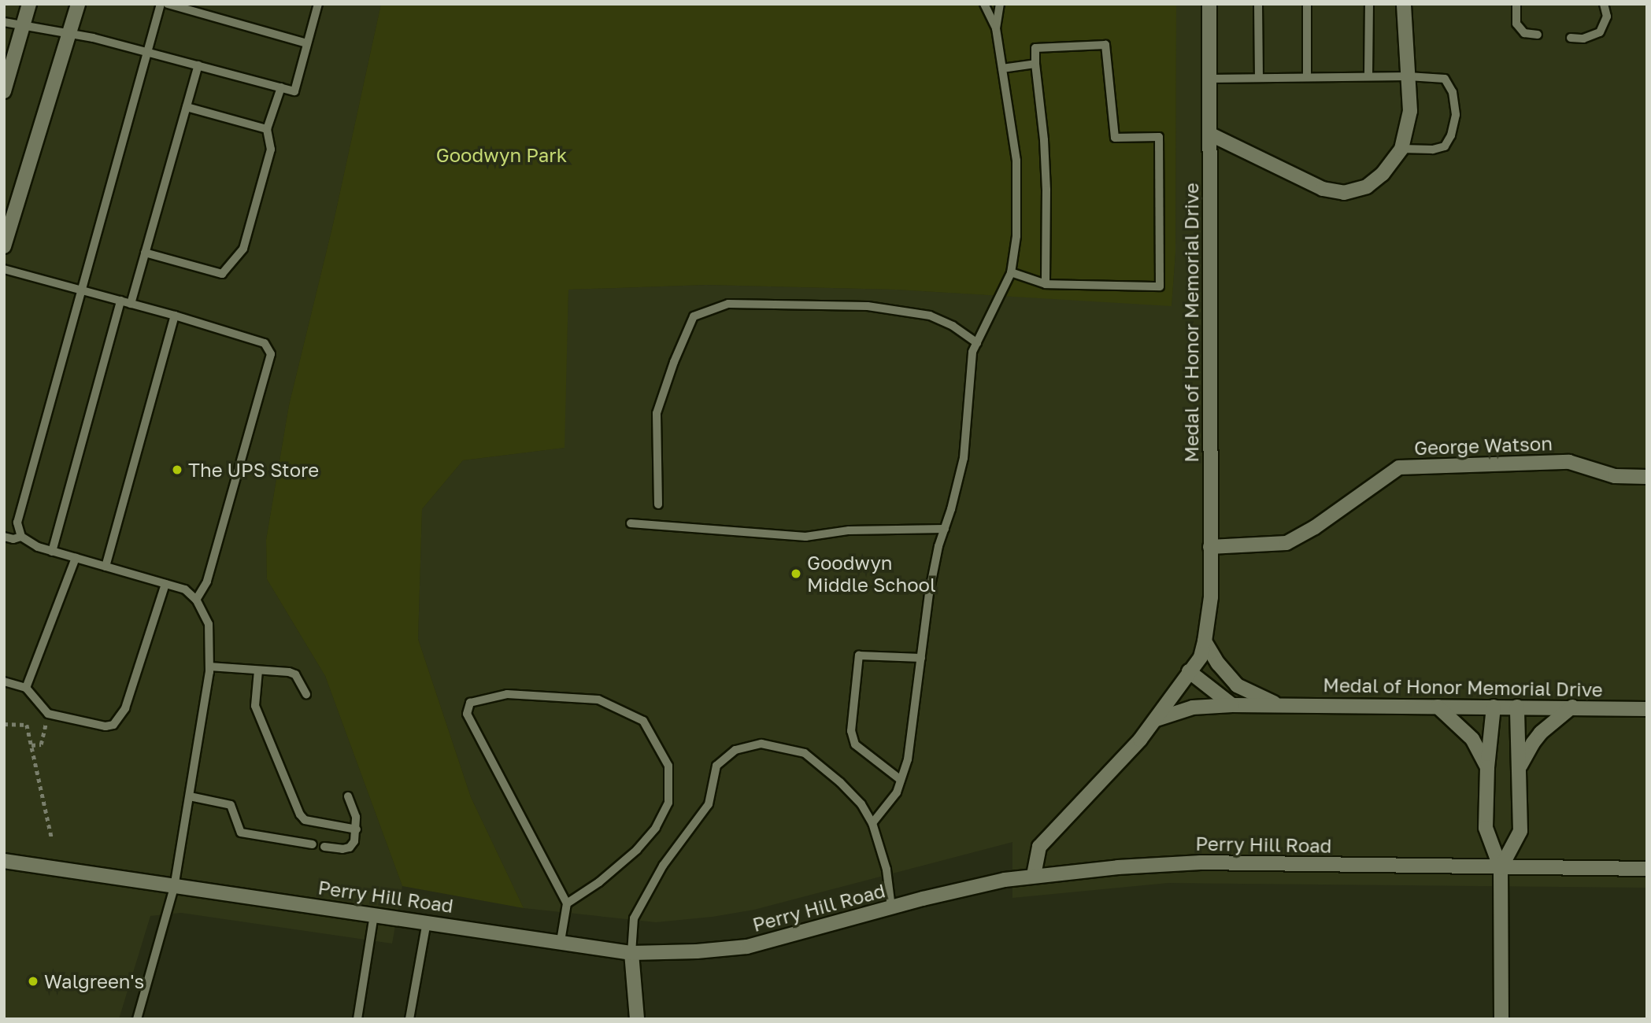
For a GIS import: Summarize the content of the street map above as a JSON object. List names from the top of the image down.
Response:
{
  "streets": {
    "street": ["Medal of Honor Memorial Drive", "George Watson", "Perry Hill Road"]
  },
  "crossings": [
    ["Medal of Honor Memorial Drive", "George Watson"],
    ["Medal of Honor Memorial Drive", "Perry Hill Road"]
  ],
  "parks": ["Goodwyn Park"],
  "places": ["The UPS Store", "Goodwyn Middle School", "Walgreen's"]
}
